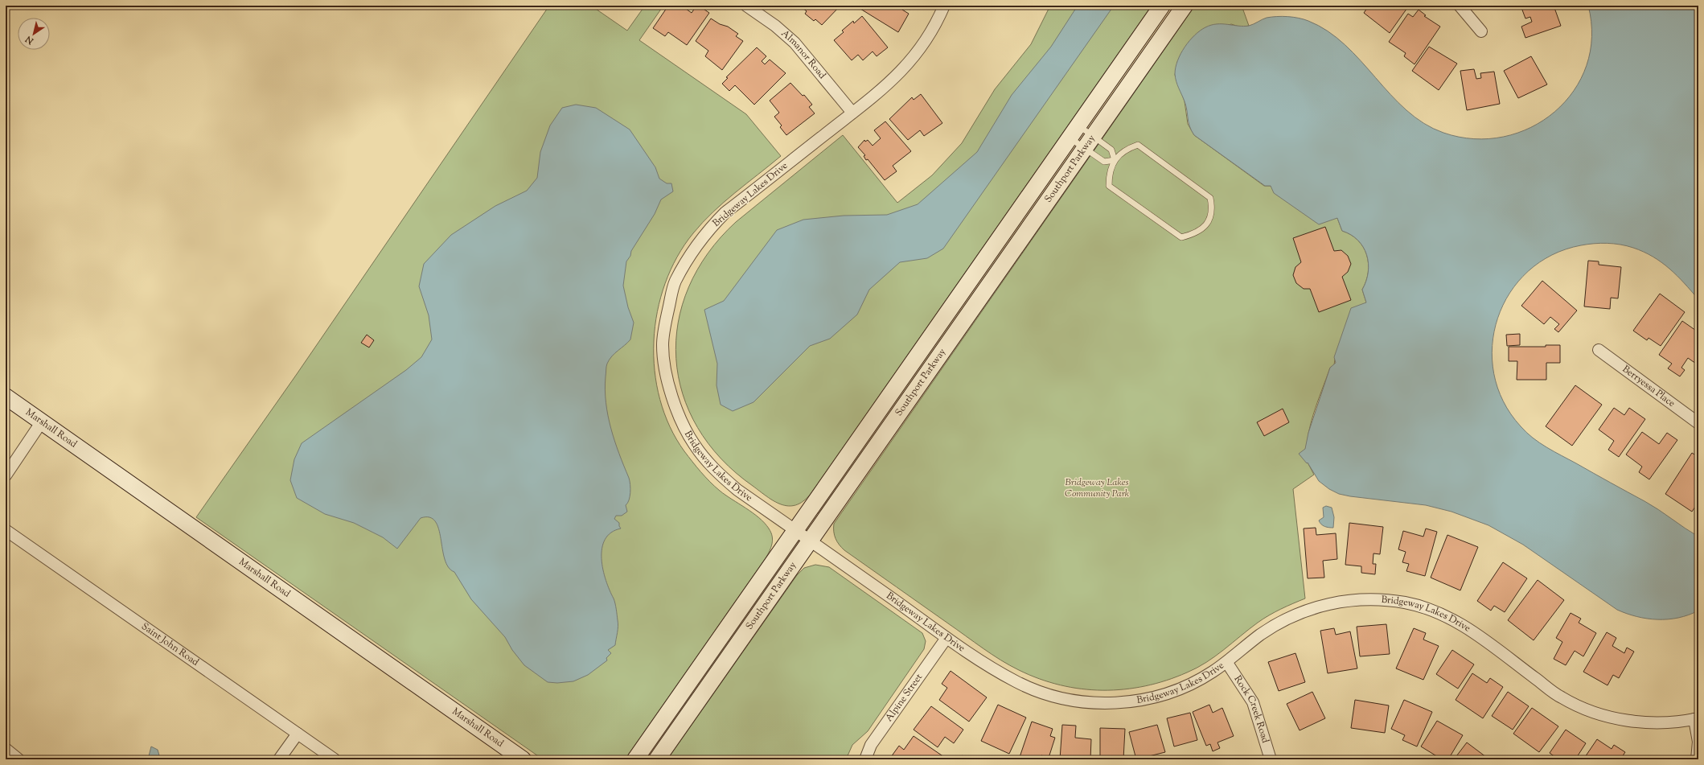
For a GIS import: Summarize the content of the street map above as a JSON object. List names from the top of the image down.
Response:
{
  "streets": {
    "street": [
      "Almanor Road",
      "Southport Parkway",
      "Bridgeway Lakes Drive",
      "Berryessa Place",
      "Marshall Road",
      "Saint John Road",
      "Alpine Street",
      "Rock Creek Road"
    ]
  },
  "crossings": [
    ["Almanor Road", "Bridgeway Lakes Drive"],
    ["Southport Parkway", "Bridgeway Lakes Drive"],
    ["Bridgeway Lakes Drive", "Alpine Street"],
    ["Bridgeway Lakes Drive", "Rock Creek Road"]
  ],
  "parks": ["Bridgeway Lakes Community Park"],
  "north": "bottom left"
}
